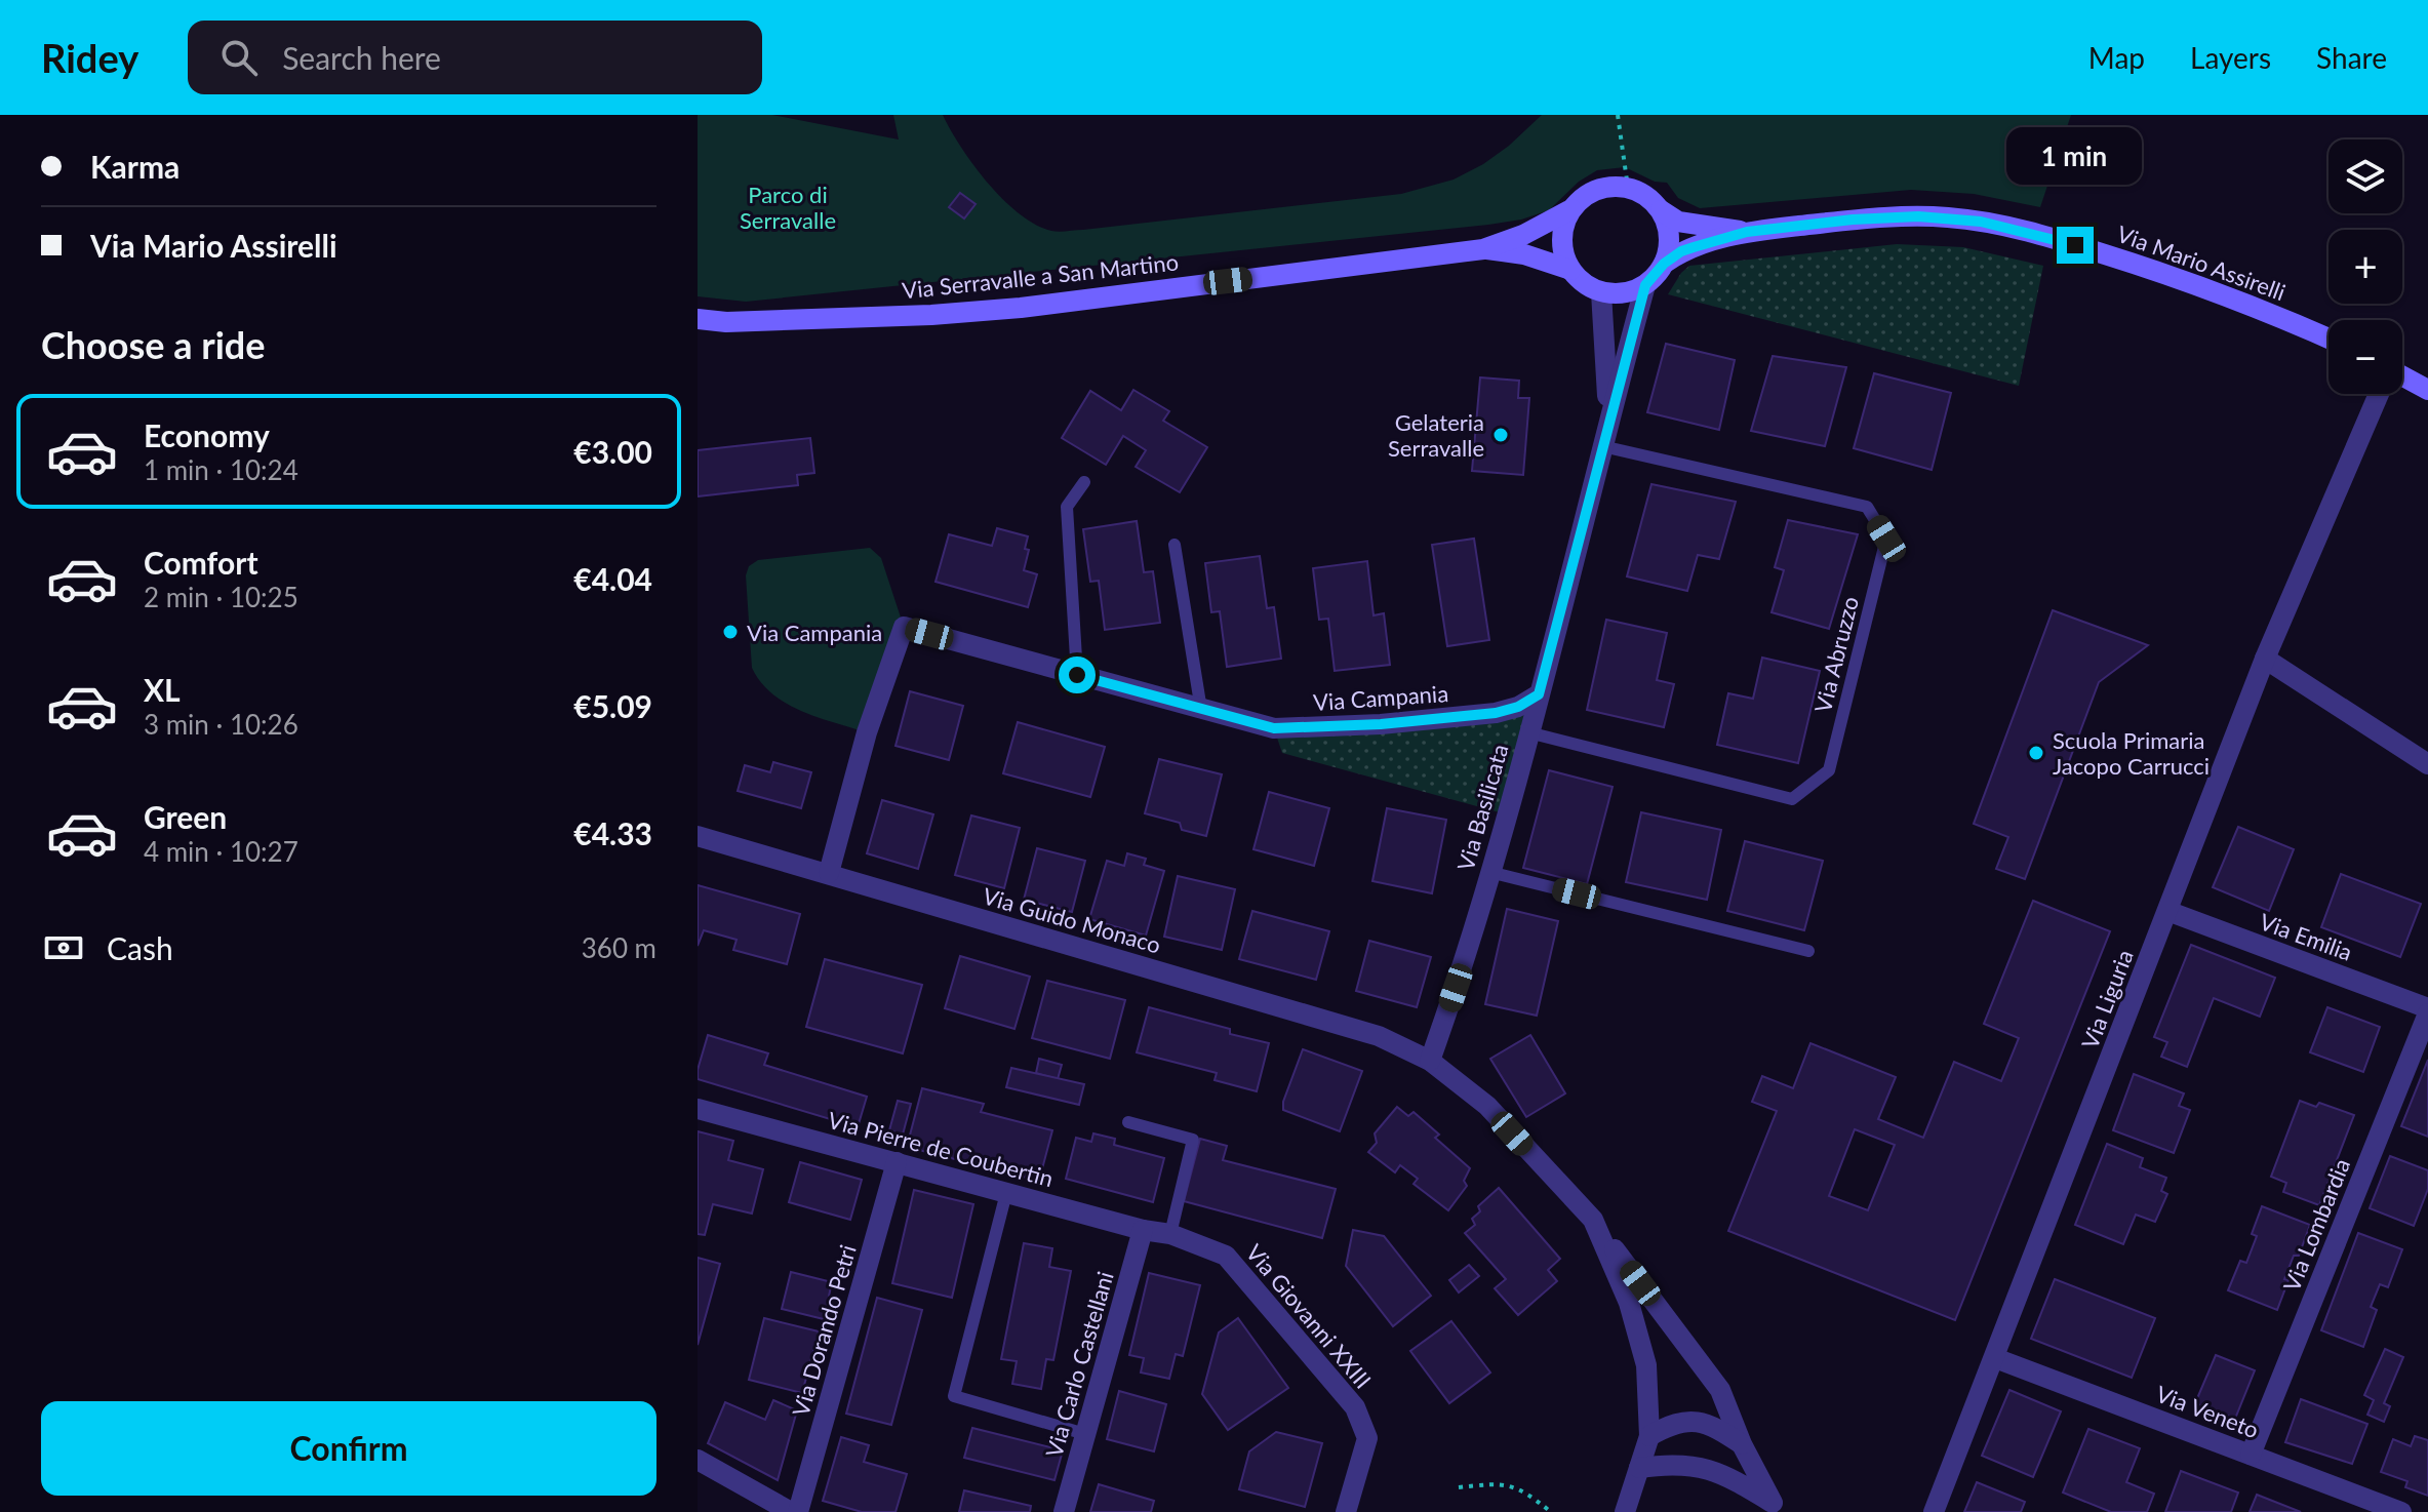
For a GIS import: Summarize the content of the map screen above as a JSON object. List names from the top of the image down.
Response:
{
  "streets": {
    "street": [
      "Via Mario Assirelli",
      "Via Serravalle a San Martino",
      "Via Campania",
      "Via Basilicata",
      "Via Guido Monaco",
      "Via Emilia",
      "Via Liguria",
      "Via Pierre de Coubertin",
      "Via Lombardia",
      "Via Giovanni XXIII",
      "Via Dorando Petri",
      "Via Carlo Castellani",
      "Via Veneto"
    ],
    "lane": ["Via Abruzzo"]
  },
  "crossings": [
    ["Via Abruzzo", "Via Basilicata"],
    ["Via Campania", "Via Basilicata"],
    ["Via Campania", "Via Guido Monaco"],
    ["Via Basilicata", "Via Guido Monaco"],
    ["Via Emilia", "Via Liguria"],
    ["Via Emilia", "Via Lombardia"],
    ["Via Liguria", "Via Veneto"],
    ["Via Pierre de Coubertin", "Via Giovanni XXIII"],
    ["Via Pierre de Coubertin", "Via Dorando Petri"],
    ["Via Pierre de Coubertin", "Via Carlo Castellani"],
    ["Via Lombardia", "Via Veneto"]
  ],
  "parks": ["Parco di Serravalle"],
  "places": ["Gelateria Serravalle", "Via Campania", "Scuola Primaria Jacopo Carrucci"],
  "page": {
    "header": "Ridey",
    "search": "Search here",
    "nav": ["Map", "Layers", "Share"],
    "banner": ["Karma", "Via Mario Assirelli"],
    "bubble": "1 min",
    "map_buttons": ["+", "−"],
    "heading": "Choose a ride",
    "list": [
      {
        "name": "Economy",
        "note": "1 min · 10:24",
        "value": "€3.00"
      },
      {
        "name": "Comfort",
        "note": "2 min · 10:25",
        "value": "€4.04"
      },
      {
        "name": "XL",
        "note": "3 min · 10:26",
        "value": "€5.09"
      },
      {
        "name": "Green",
        "note": "4 min · 10:27",
        "value": "€4.33"
      }
    ],
    "pay": ["Cash", "360 m"],
    "buttons": "Confirm"
  }
}
